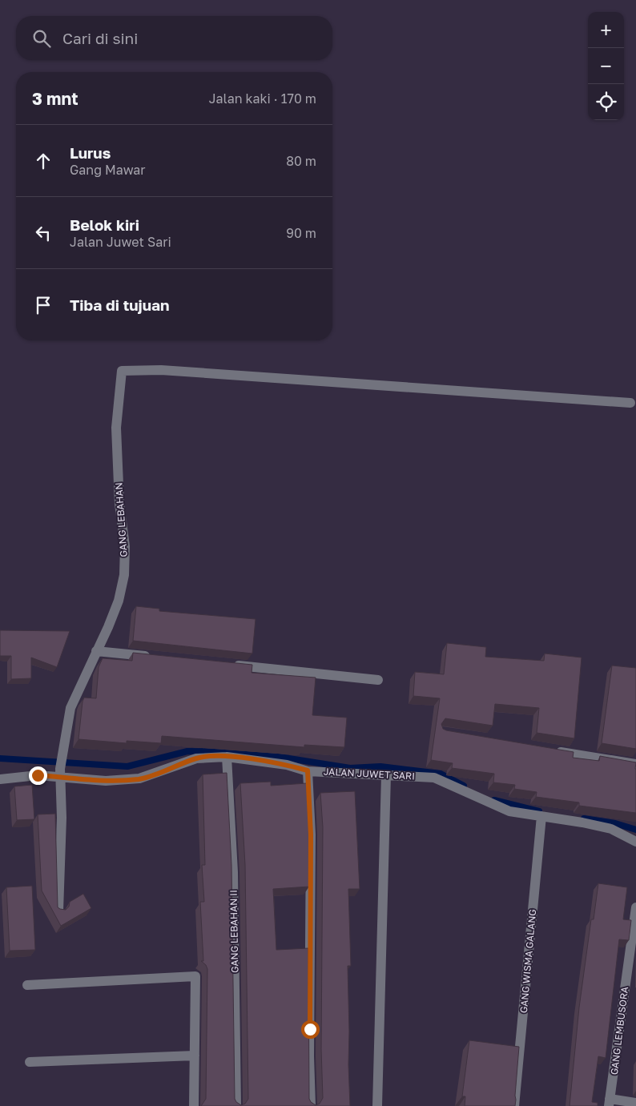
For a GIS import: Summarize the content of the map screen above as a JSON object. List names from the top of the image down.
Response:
{
  "streets": {
    "street": [
      "GANG LEBAHAN",
      "JALAN JUWET SARI",
      "GANG LEBAHAN II",
      "GANG WISMA GALANG",
      "GANG LEMBUSORA"
    ]
  },
  "crossings": [
    ["GANG LEBAHAN", "JALAN JUWET SARI"],
    ["JALAN JUWET SARI", "GANG LEBAHAN II"],
    ["JALAN JUWET SARI", "GANG WISMA GALANG"]
  ],
  "page": {
    "map_buttons": ["+", "−"],
    "search": "Cari di sini",
    "heading": ["3 mnt", "Jalan kaki · 170 m"],
    "list": [
      ["Lurus", "Gang Mawar", "80 m"],
      ["Belok kiri", "Jalan Juwet Sari", "90 m"],
      "Tiba di tujuan"
    ]
  }
}
